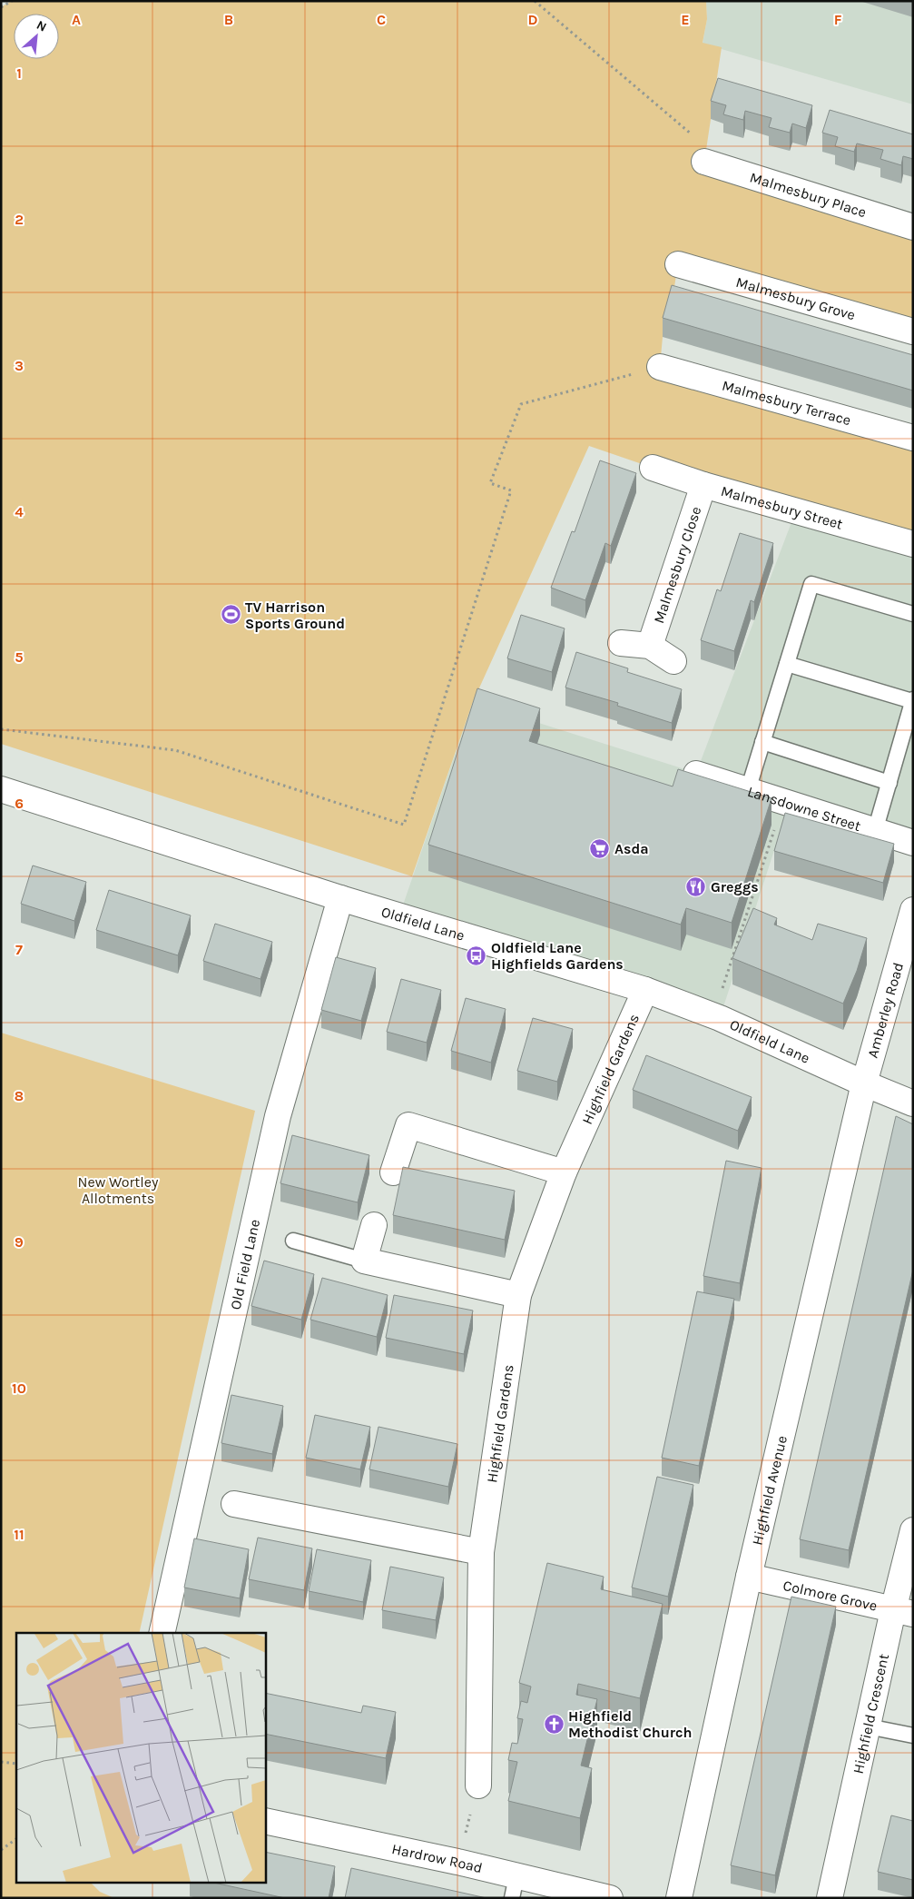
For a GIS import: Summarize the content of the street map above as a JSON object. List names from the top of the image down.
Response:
{
  "streets": {
    "street": [
      "Malmesbury Place",
      "Malmesbury Grove",
      "Malmesbury Terrace",
      "Malmesbury Street",
      "Malmesbury Close",
      "Lansdowne Street",
      "Oldfield Lane",
      "Amberley Road",
      "Highfield Gardens",
      "Old Field Lane",
      "Highfield Avenue",
      "Colmore Grove",
      "Highfield Crescent",
      "Hardrow Road"
    ]
  },
  "crossings": [
    ["Malmesbury Street", "Malmesbury Close"],
    ["Oldfield Lane", "Amberley Road"],
    ["Oldfield Lane", "Highfield Gardens"],
    ["Oldfield Lane", "Old Field Lane"],
    ["Oldfield Lane", "Highfield Avenue"],
    ["Amberley Road", "Highfield Avenue"],
    ["Highfield Avenue", "Colmore Grove"],
    ["Colmore Grove", "Highfield Crescent"]
  ],
  "parks": ["New Wortley Allotments"],
  "places": {
    "sports": ["TV Harrison Sports Ground"],
    "supermarket": ["Asda"],
    "restaurant": ["Greggs"],
    "bus stop": ["Oldfield Lane Highfields Gardens"],
    "church": ["Highfield Methodist Church"]
  },
  "north": "top right",
  "grid": {
    "columns": [
      "A",
      "B",
      "C",
      "D",
      "E",
      "F"
    ],
    "rows": [
      "1",
      "2",
      "3",
      "4",
      "5",
      "6",
      "7",
      "8",
      "9",
      "10",
      "11"
    ]
  }
}
